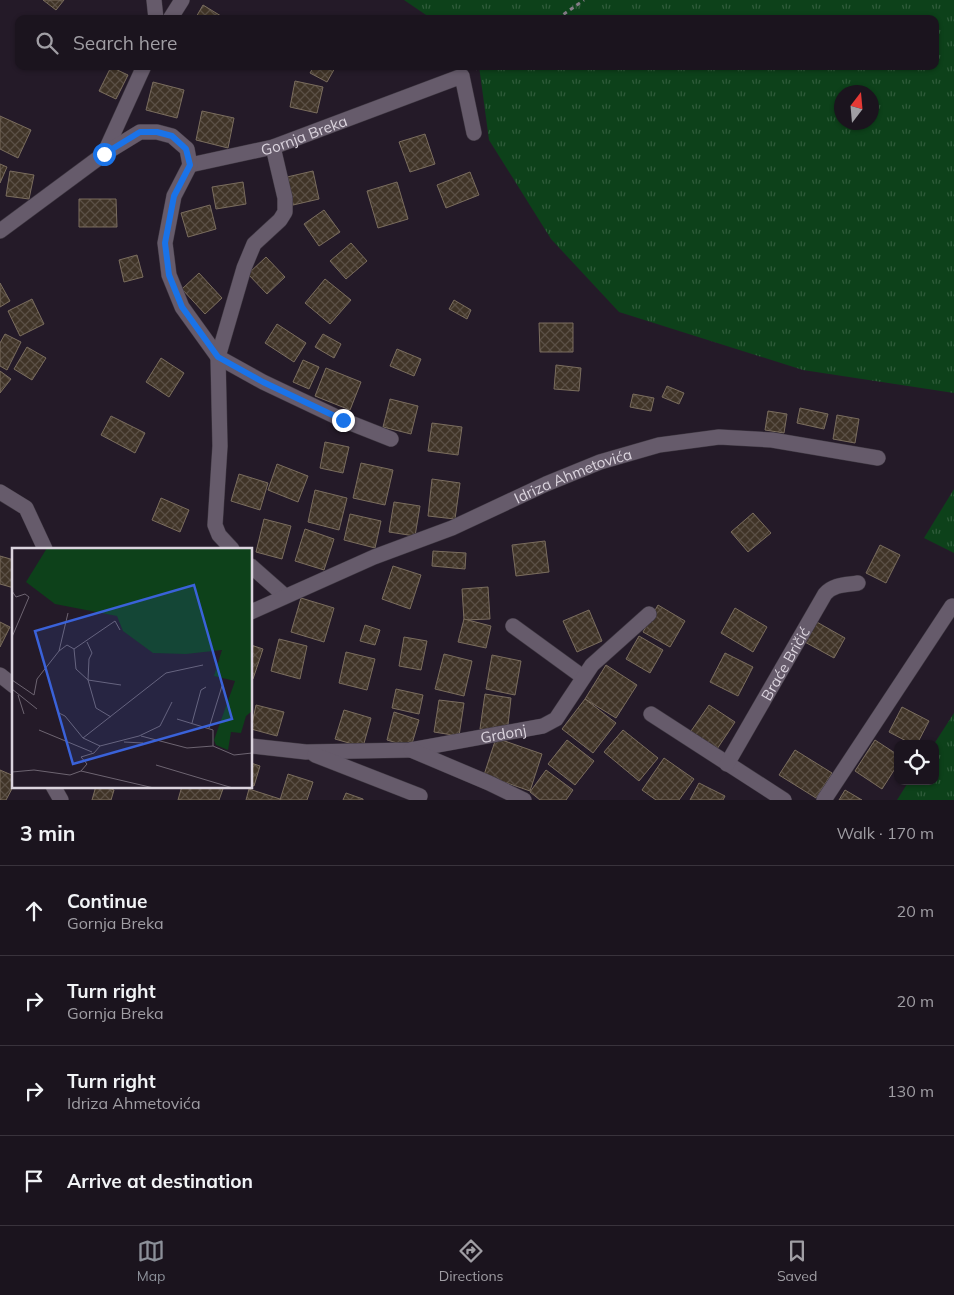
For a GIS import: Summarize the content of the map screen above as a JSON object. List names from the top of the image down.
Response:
{
  "streets": {
    "street": [
      "Gornja Breka",
      "Idriza Ahmetovića",
      "Braće Bričić",
      "Grdonj"
    ]
  },
  "north": "top",
  "page": {
    "search": "Search here",
    "heading": ["3 min", "Walk · 170 m"],
    "list": [
      ["Continue", "Gornja Breka", "20 m"],
      ["Turn right", "Gornja Breka", "20 m"],
      ["Turn right", "Idriza Ahmetovića", "130 m"],
      "Arrive at destination"
    ],
    "nav": ["Map", "Directions", "Saved"]
  }
}
